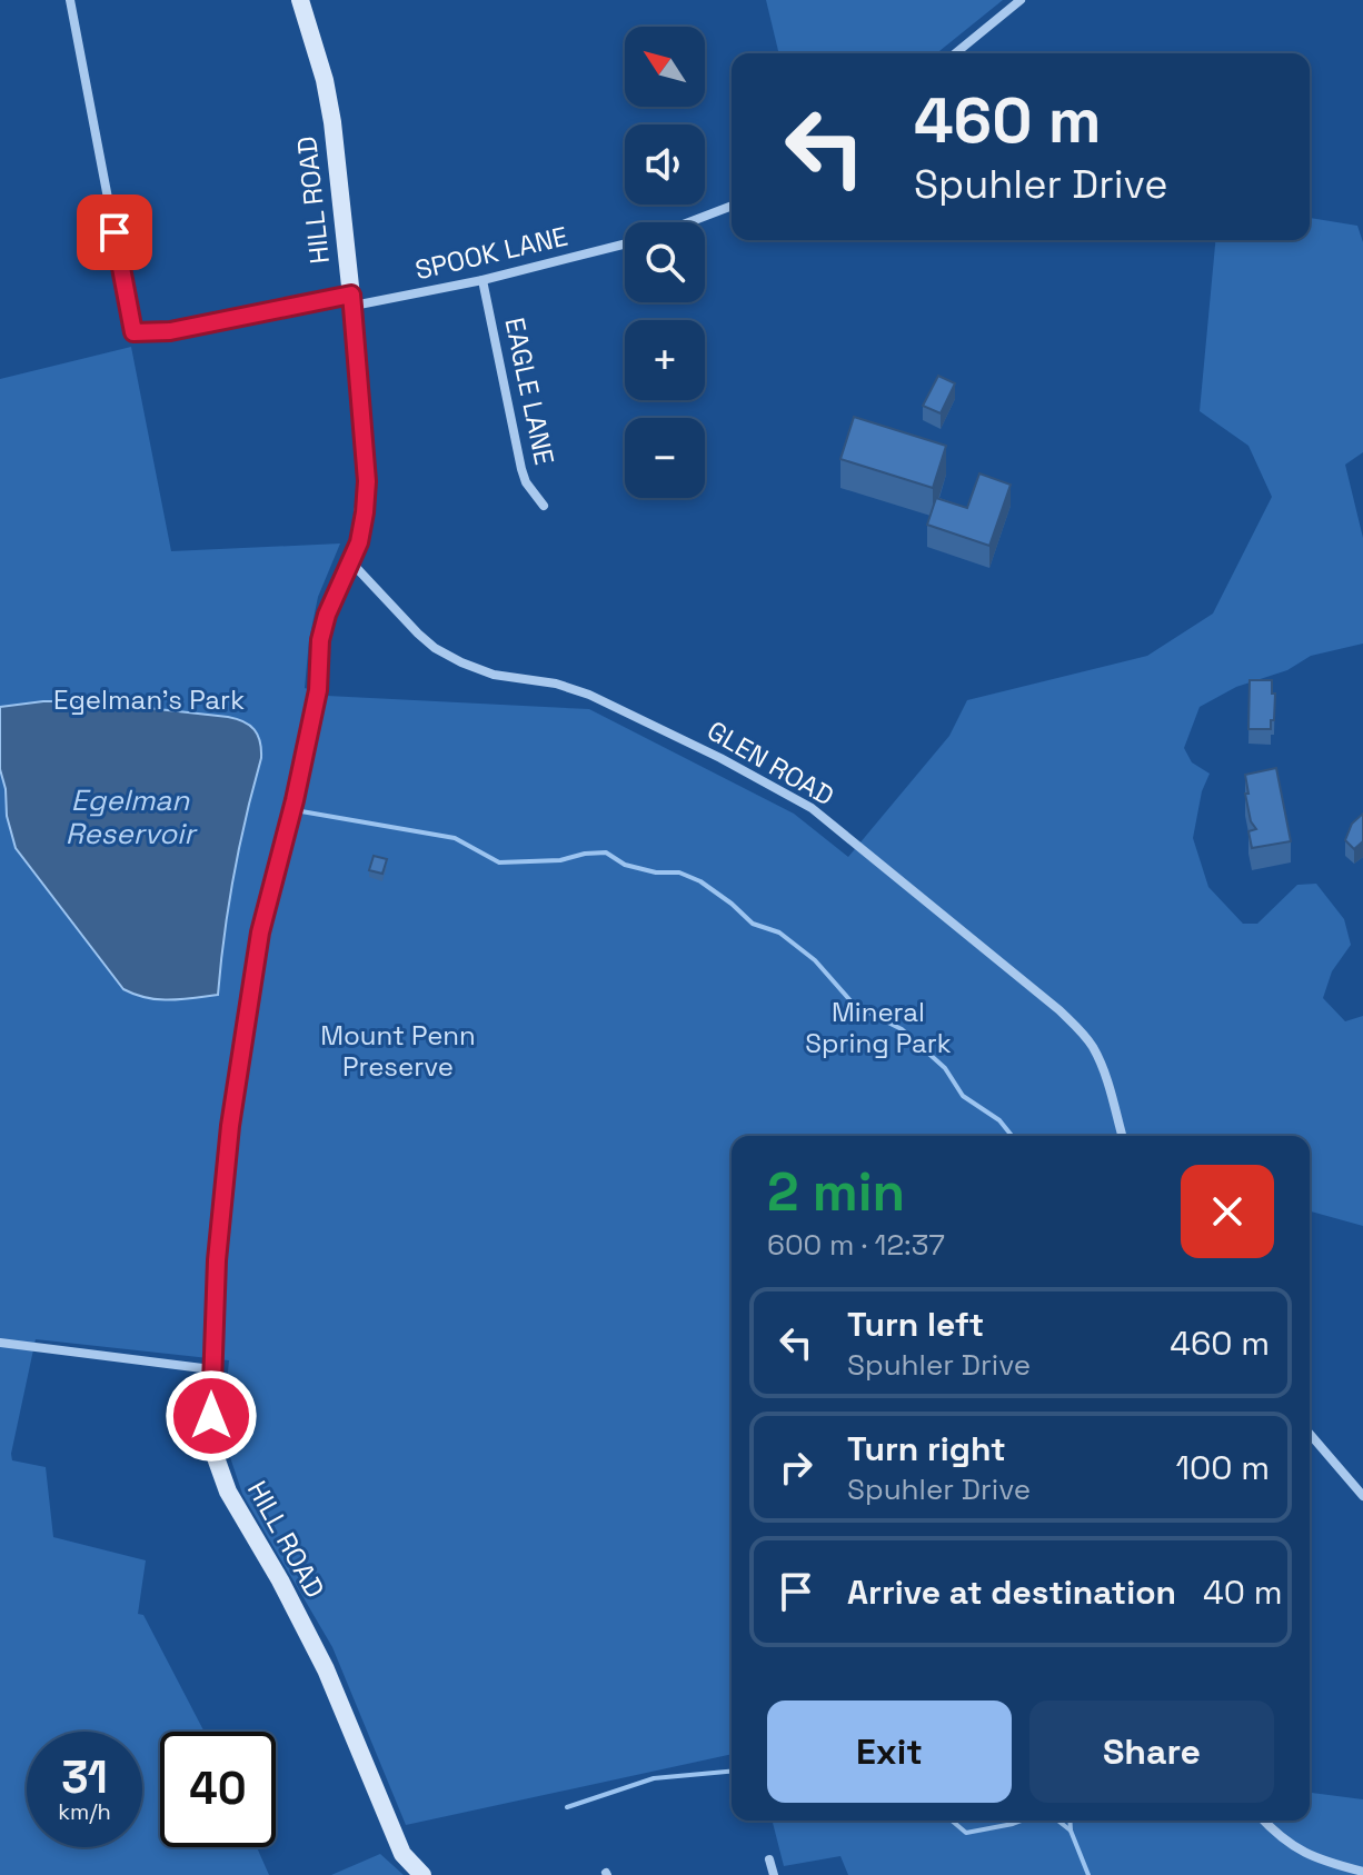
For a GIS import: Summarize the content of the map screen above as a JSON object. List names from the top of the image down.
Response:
{
  "streets": {
    "street": [
      "HILL ROAD",
      "SPOOK LANE",
      "EAGLE LANE",
      "GLEN ROAD"
    ]
  },
  "crossings": [
    ["HILL ROAD", "SPOOK LANE"],
    ["HILL ROAD", "GLEN ROAD"],
    ["SPOOK LANE", "EAGLE LANE"]
  ],
  "water": ["Egelman Reservoir"],
  "parks": ["Egelman's Park", "Mineral Spring Park", "Mount Penn Preserve"],
  "north": "top left",
  "page": {
    "map_buttons": ["+", "−"],
    "turn": ["460 m", "Spuhler Drive"],
    "heading": ["2 min", "600 m · 12:37"],
    "list": [
      {
        "name": "Turn left",
        "note": "Spuhler Drive",
        "value": "460 m"
      },
      {
        "name": "Turn right",
        "note": "Spuhler Drive",
        "value": "100 m"
      },
      {
        "name": "Arrive at destination",
        "value": "40 m"
      }
    ],
    "buttons": ["Exit", "Share"],
    "speed": "31 km/h",
    "limit": "40"
  }
}
